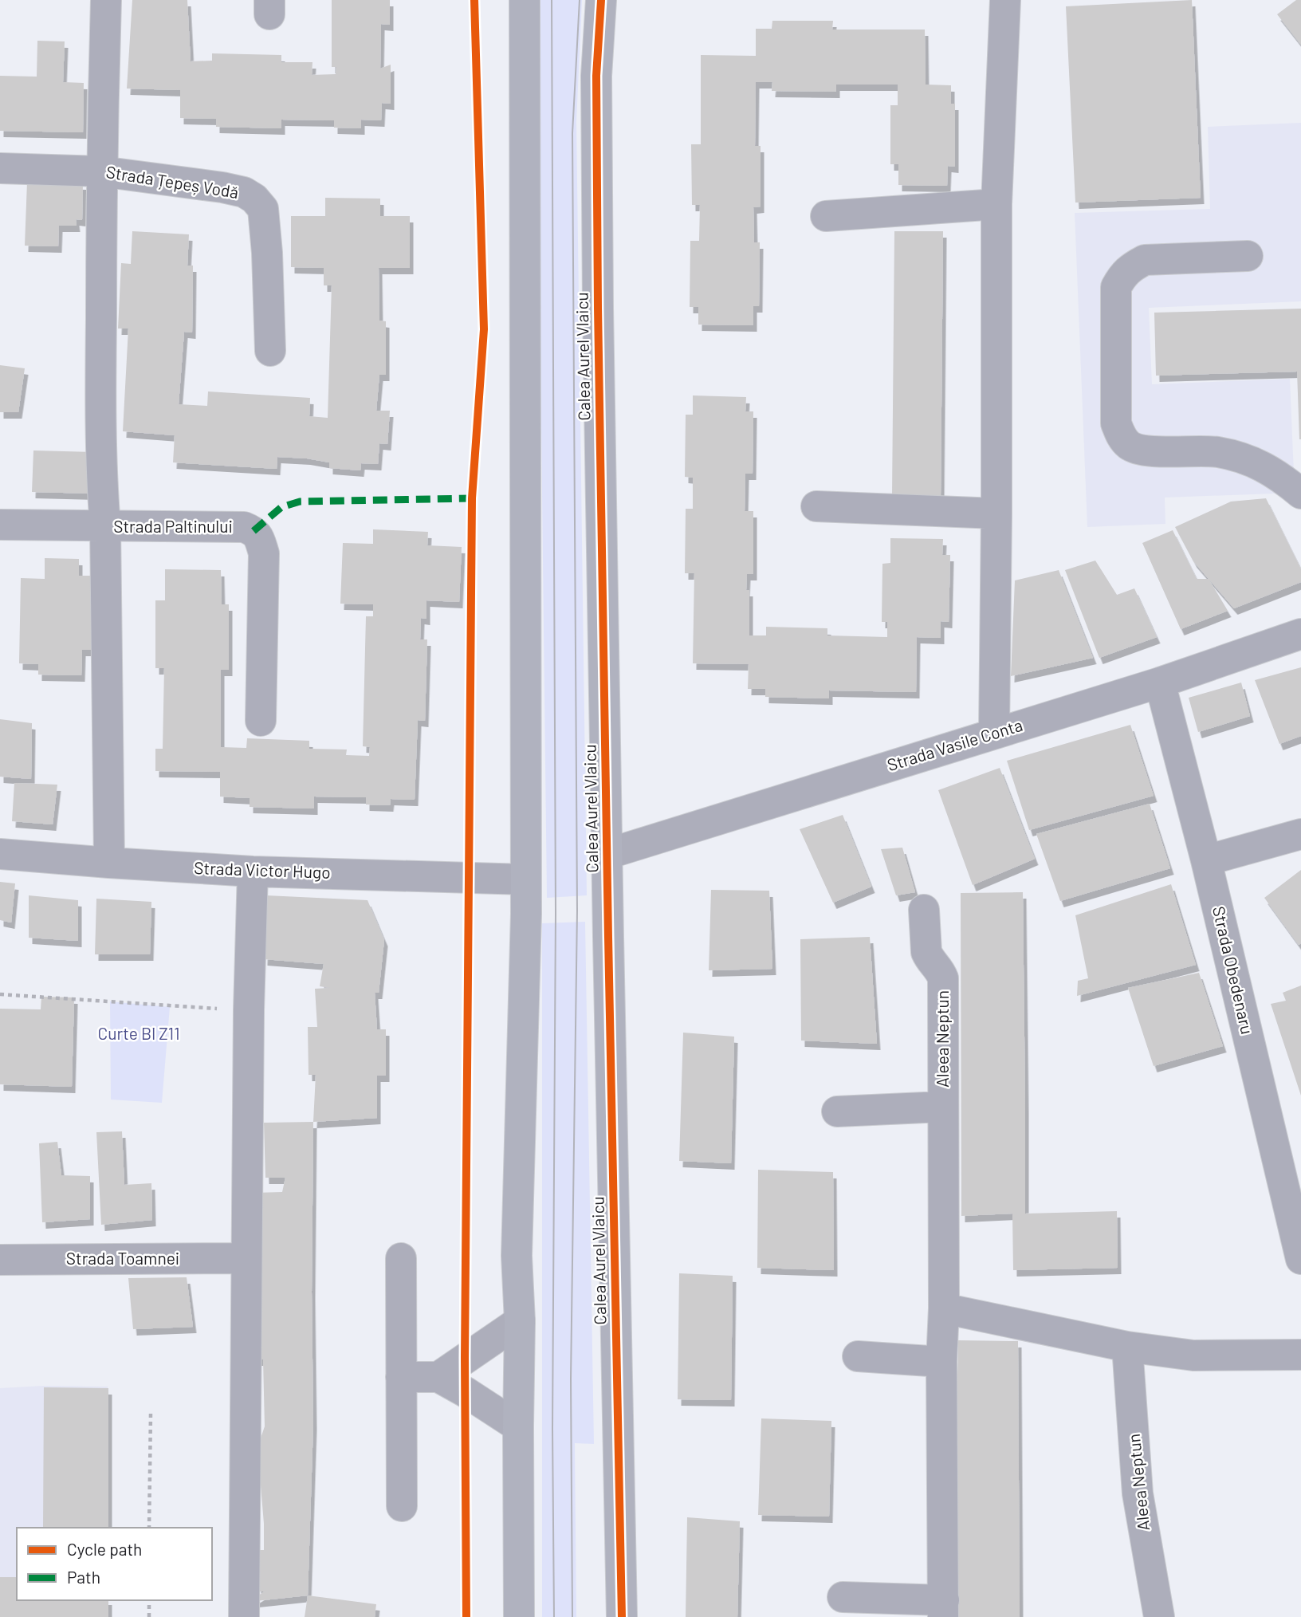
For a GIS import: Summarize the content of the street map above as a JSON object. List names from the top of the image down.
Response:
{
  "streets": {
    "main road": ["Calea Aurel Vlaicu"],
    "street": [
      "Strada Țepeș Vodă",
      "Strada Paltinului",
      "Strada Vasile Conta",
      "Strada Victor Hugo",
      "Strada Obedenaru",
      "Aleea Neptun",
      "Strada Toamnei"
    ]
  },
  "crossings": [
    ["Calea Aurel Vlaicu", "Strada Vasile Conta"],
    ["Strada Vasile Conta", "Strada Obedenaru"]
  ],
  "parks": ["Curte Bl Z11"],
  "legend": ["Cycle path", "Path"]
}
